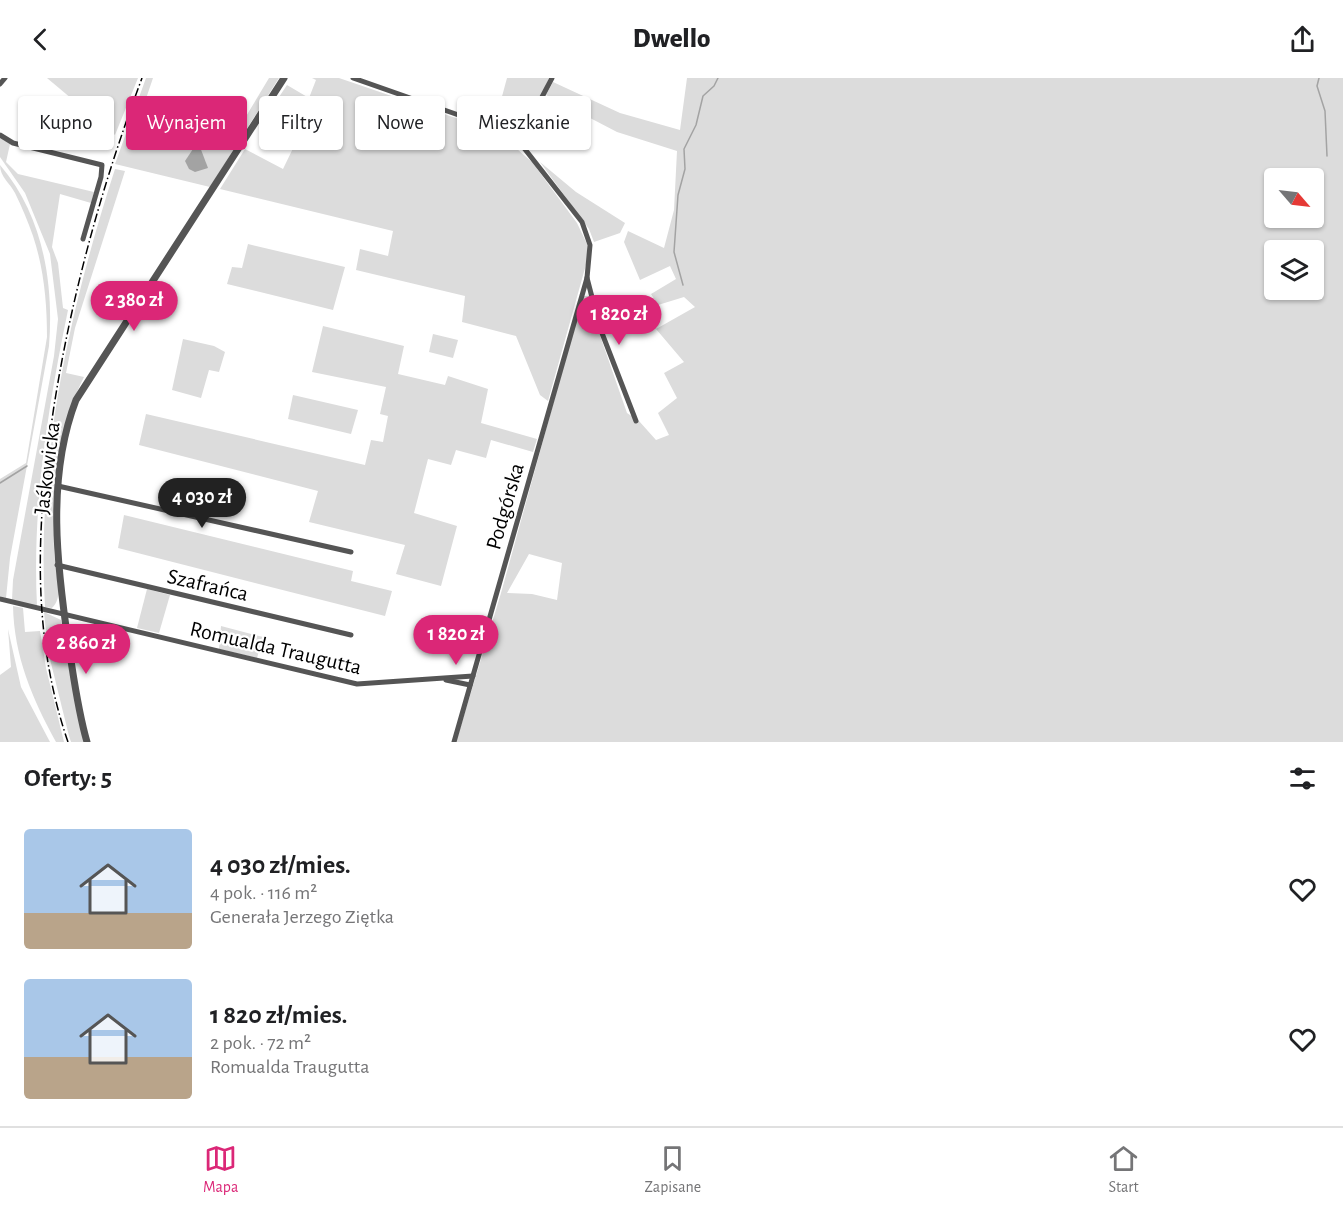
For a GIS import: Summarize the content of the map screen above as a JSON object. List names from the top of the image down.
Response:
{
  "streets": {
    "street": [
      "Jaśkowicka",
      "Podgórska",
      "Szafrańca",
      "Romualda Traugutta"
    ]
  },
  "crossings": [
    ["Jaśkowicka", "Szafrańca"],
    ["Jaśkowicka", "Romualda Traugutta"],
    ["Podgórska", "Romualda Traugutta"]
  ],
  "north": "bottom right",
  "page": {
    "header": "Dwello",
    "chip": [
      "Kupno",
      "Wynajem",
      "Filtry",
      "Nowe",
      "Mieszkanie"
    ],
    "price": [
      "2 380 zł",
      "1 820 zł",
      "4 030 zł",
      "1 820 zł",
      "2 860 zł"
    ],
    "heading": "Oferty: 5",
    "list": [
      {
        "name": "4 030 zł/mies.",
        "note": "4 pok. · 116 m² · Generała Jerzego Ziętka"
      },
      {
        "name": "1 820 zł/mies.",
        "note": "2 pok. · 72 m² · Romualda Traugutta"
      }
    ],
    "tabs": ["Mapa", "Zapisane", "Start"]
  }
}
